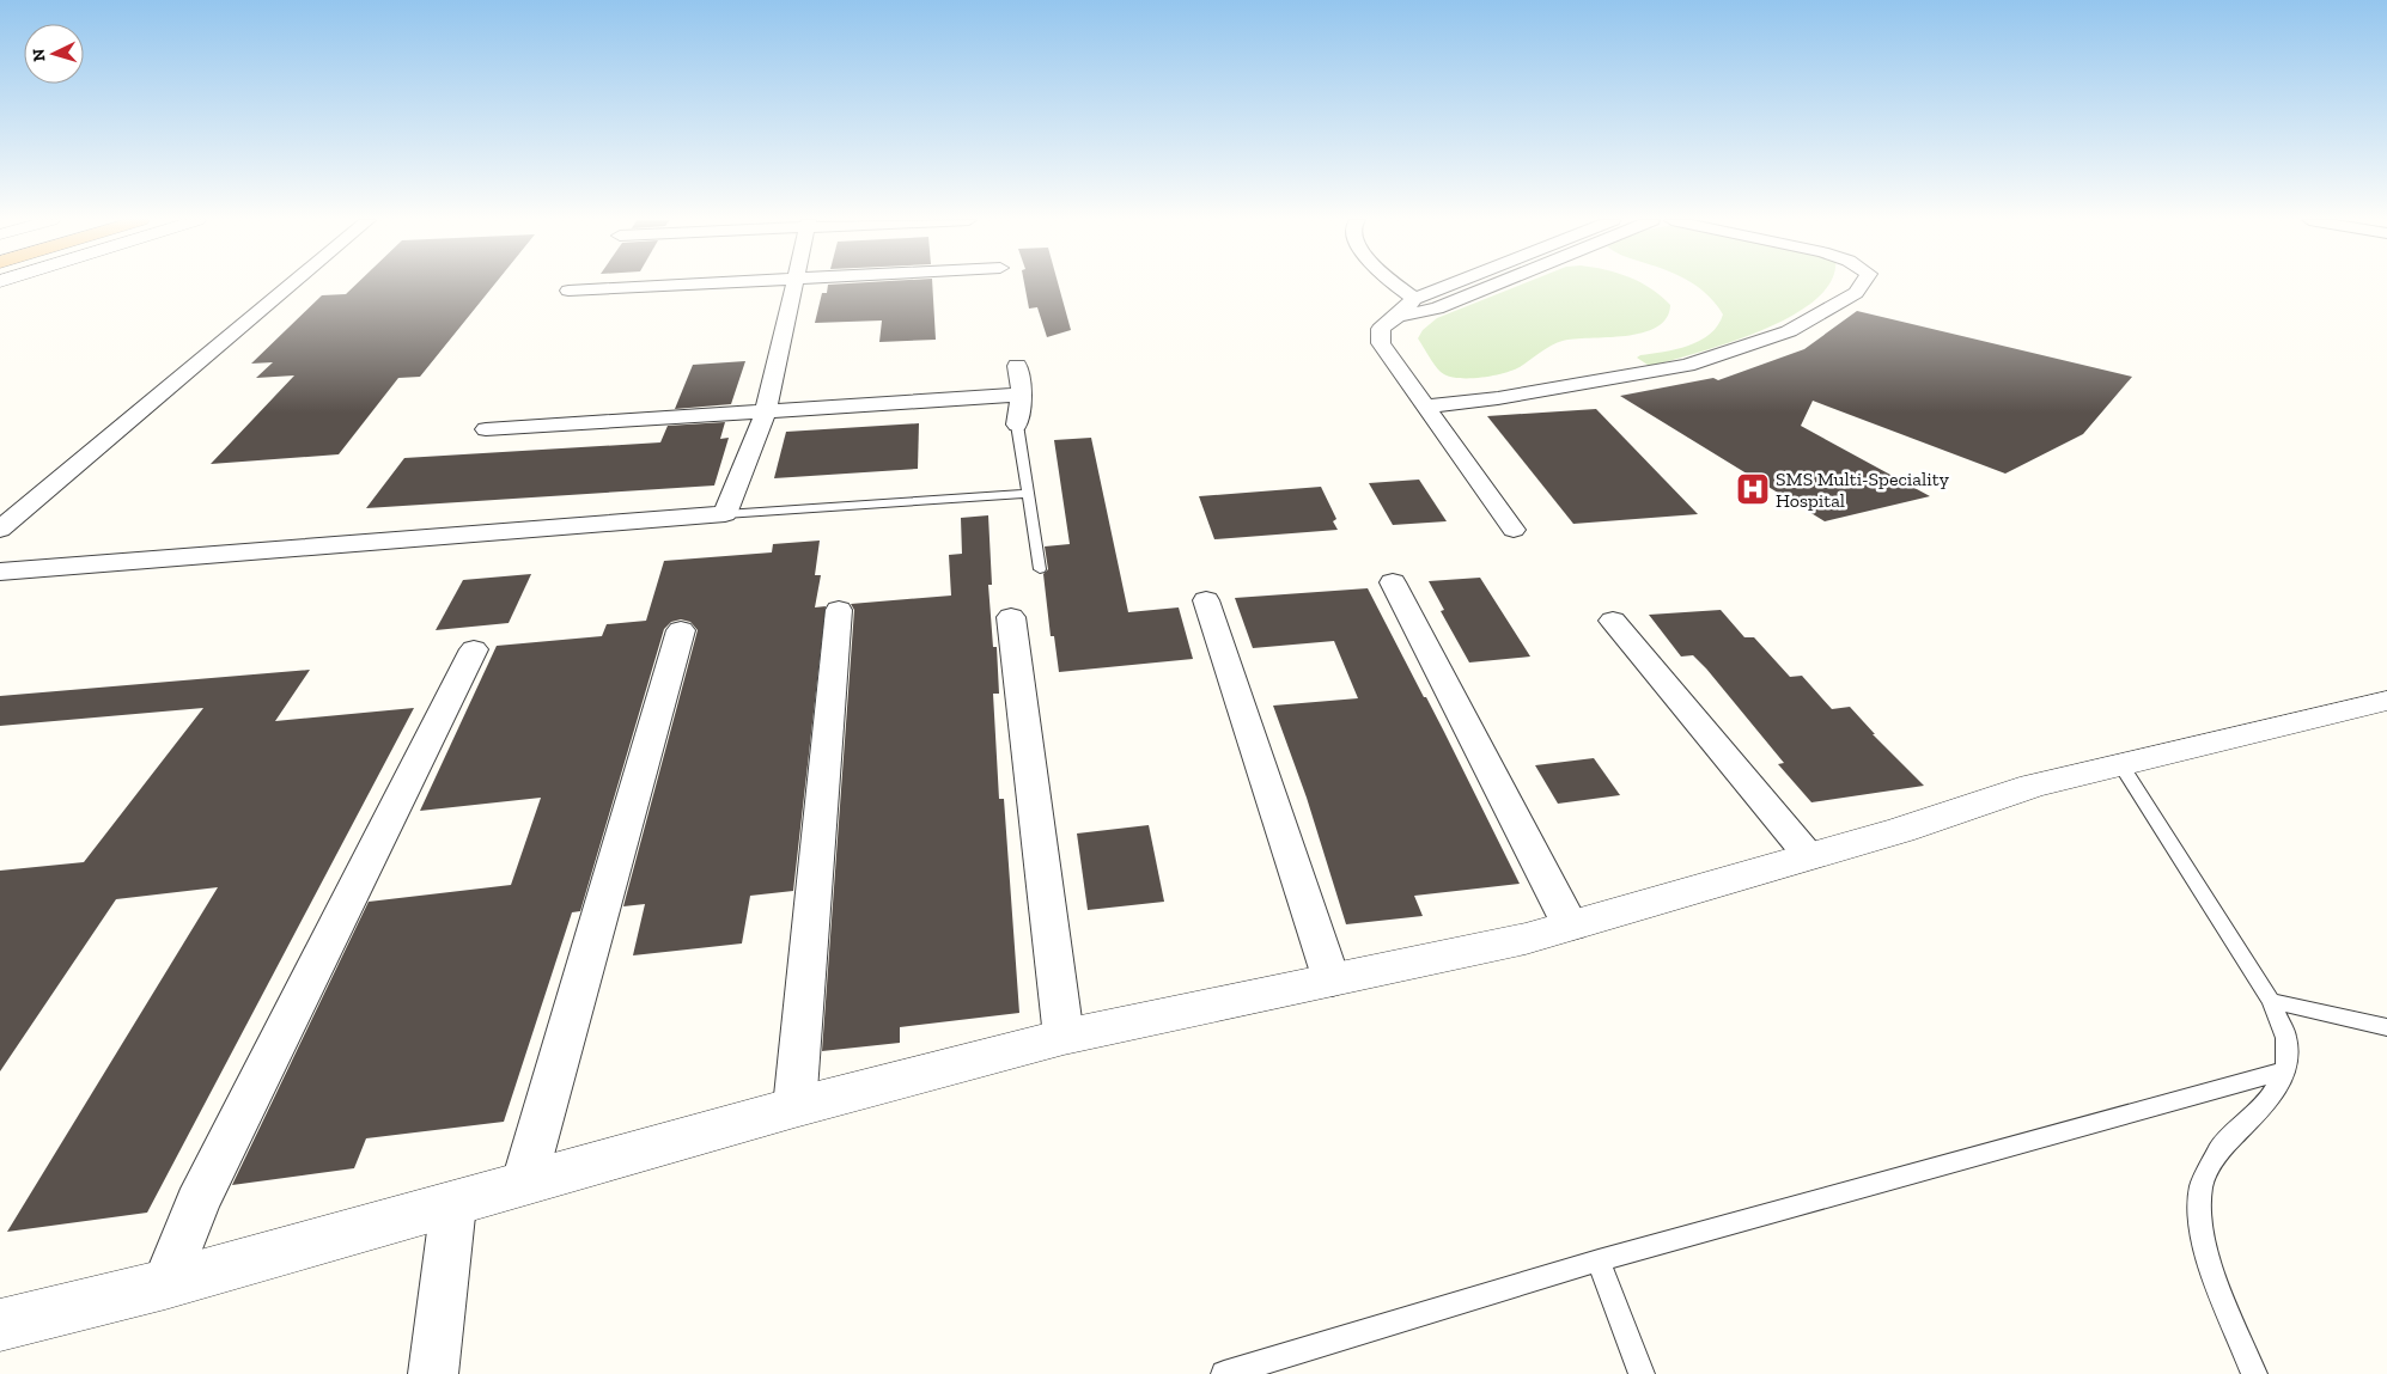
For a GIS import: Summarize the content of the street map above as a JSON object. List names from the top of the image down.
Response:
{
  "places": {
    "hospital": ["SMS Multi-Speciality Hospital"]
  },
  "north": "left"
}
